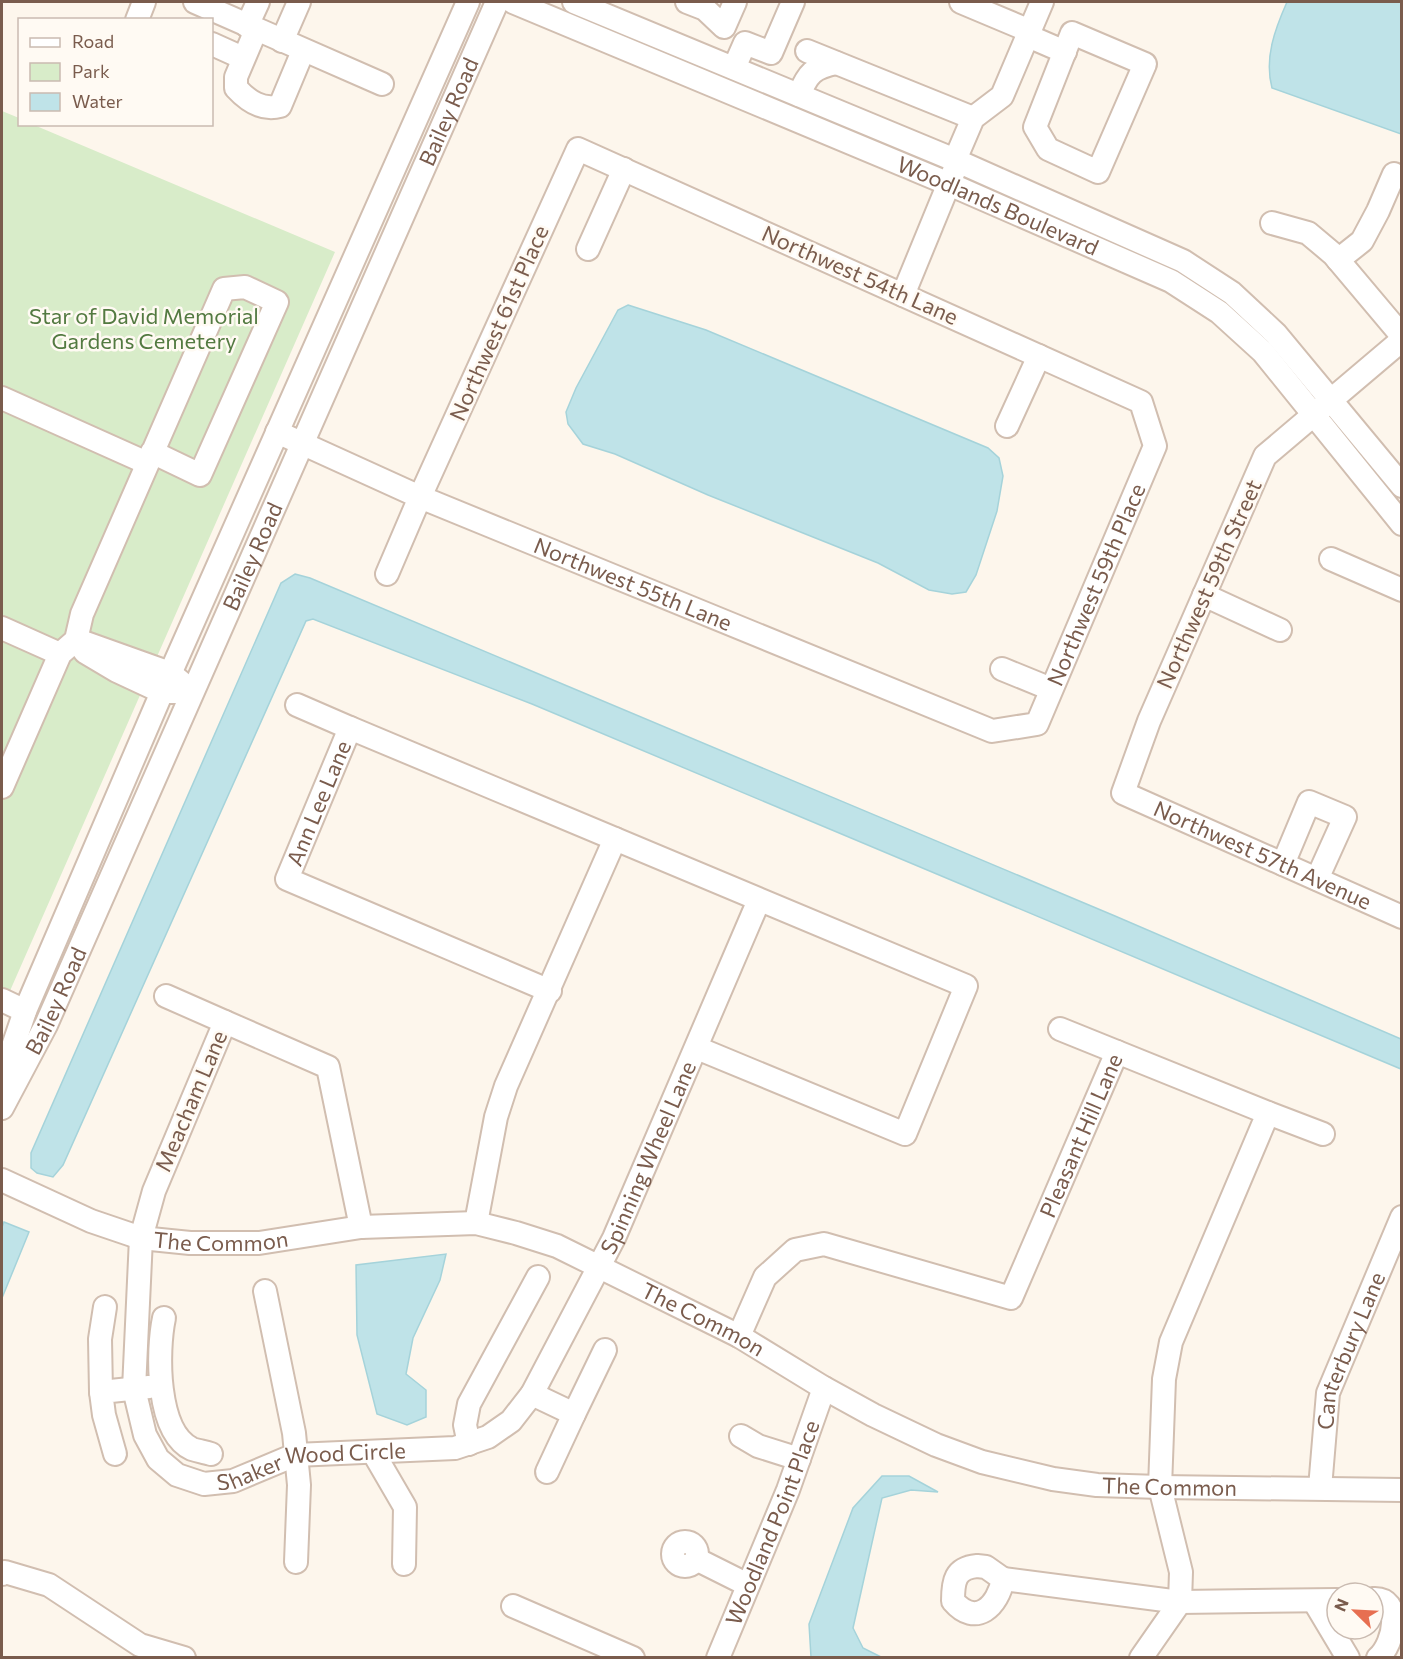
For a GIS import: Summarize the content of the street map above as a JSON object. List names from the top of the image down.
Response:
{
  "streets": {
    "street": [
      "Bailey Road",
      "Woodlands Boulevard",
      "Northwest 54th Lane",
      "Northwest 61st Place",
      "Northwest 55th Lane",
      "Northwest 59th Street",
      "Northwest 59th Place",
      "Ann Lee Lane",
      "Northwest 57th Avenue",
      "Meacham Lane",
      "Pleasant Hill Lane",
      "Spinning Wheel Lane",
      "The Common",
      "Canterbury Lane",
      "Shaker Wood Circle",
      "Woodland Point Place"
    ]
  },
  "crossings": [
    ["Bailey Road", "Northwest 55th Lane"],
    ["Woodlands Boulevard", "Northwest 59th Street"],
    ["Northwest 54th Lane", "Northwest 61st Place"],
    ["Northwest 54th Lane", "Northwest 59th Place"],
    ["Northwest 61st Place", "Northwest 55th Lane"],
    ["Northwest 55th Lane", "Northwest 59th Place"],
    ["Northwest 59th Street", "Northwest 57th Avenue"],
    ["Ann Lee Lane", "Spinning Wheel Lane"],
    ["Meacham Lane", "The Common"],
    ["Meacham Lane", "Shaker Wood Circle"],
    ["Pleasant Hill Lane", "The Common"],
    ["Spinning Wheel Lane", "The Common"],
    ["Spinning Wheel Lane", "Shaker Wood Circle"],
    ["The Common", "Canterbury Lane"],
    ["The Common", "Shaker Wood Circle"],
    ["The Common", "Woodland Point Place"]
  ],
  "parks": ["Star of David Memorial Gardens Cemetery"],
  "legend": ["Road", "Park", "Water"],
  "north": "top left"
}
